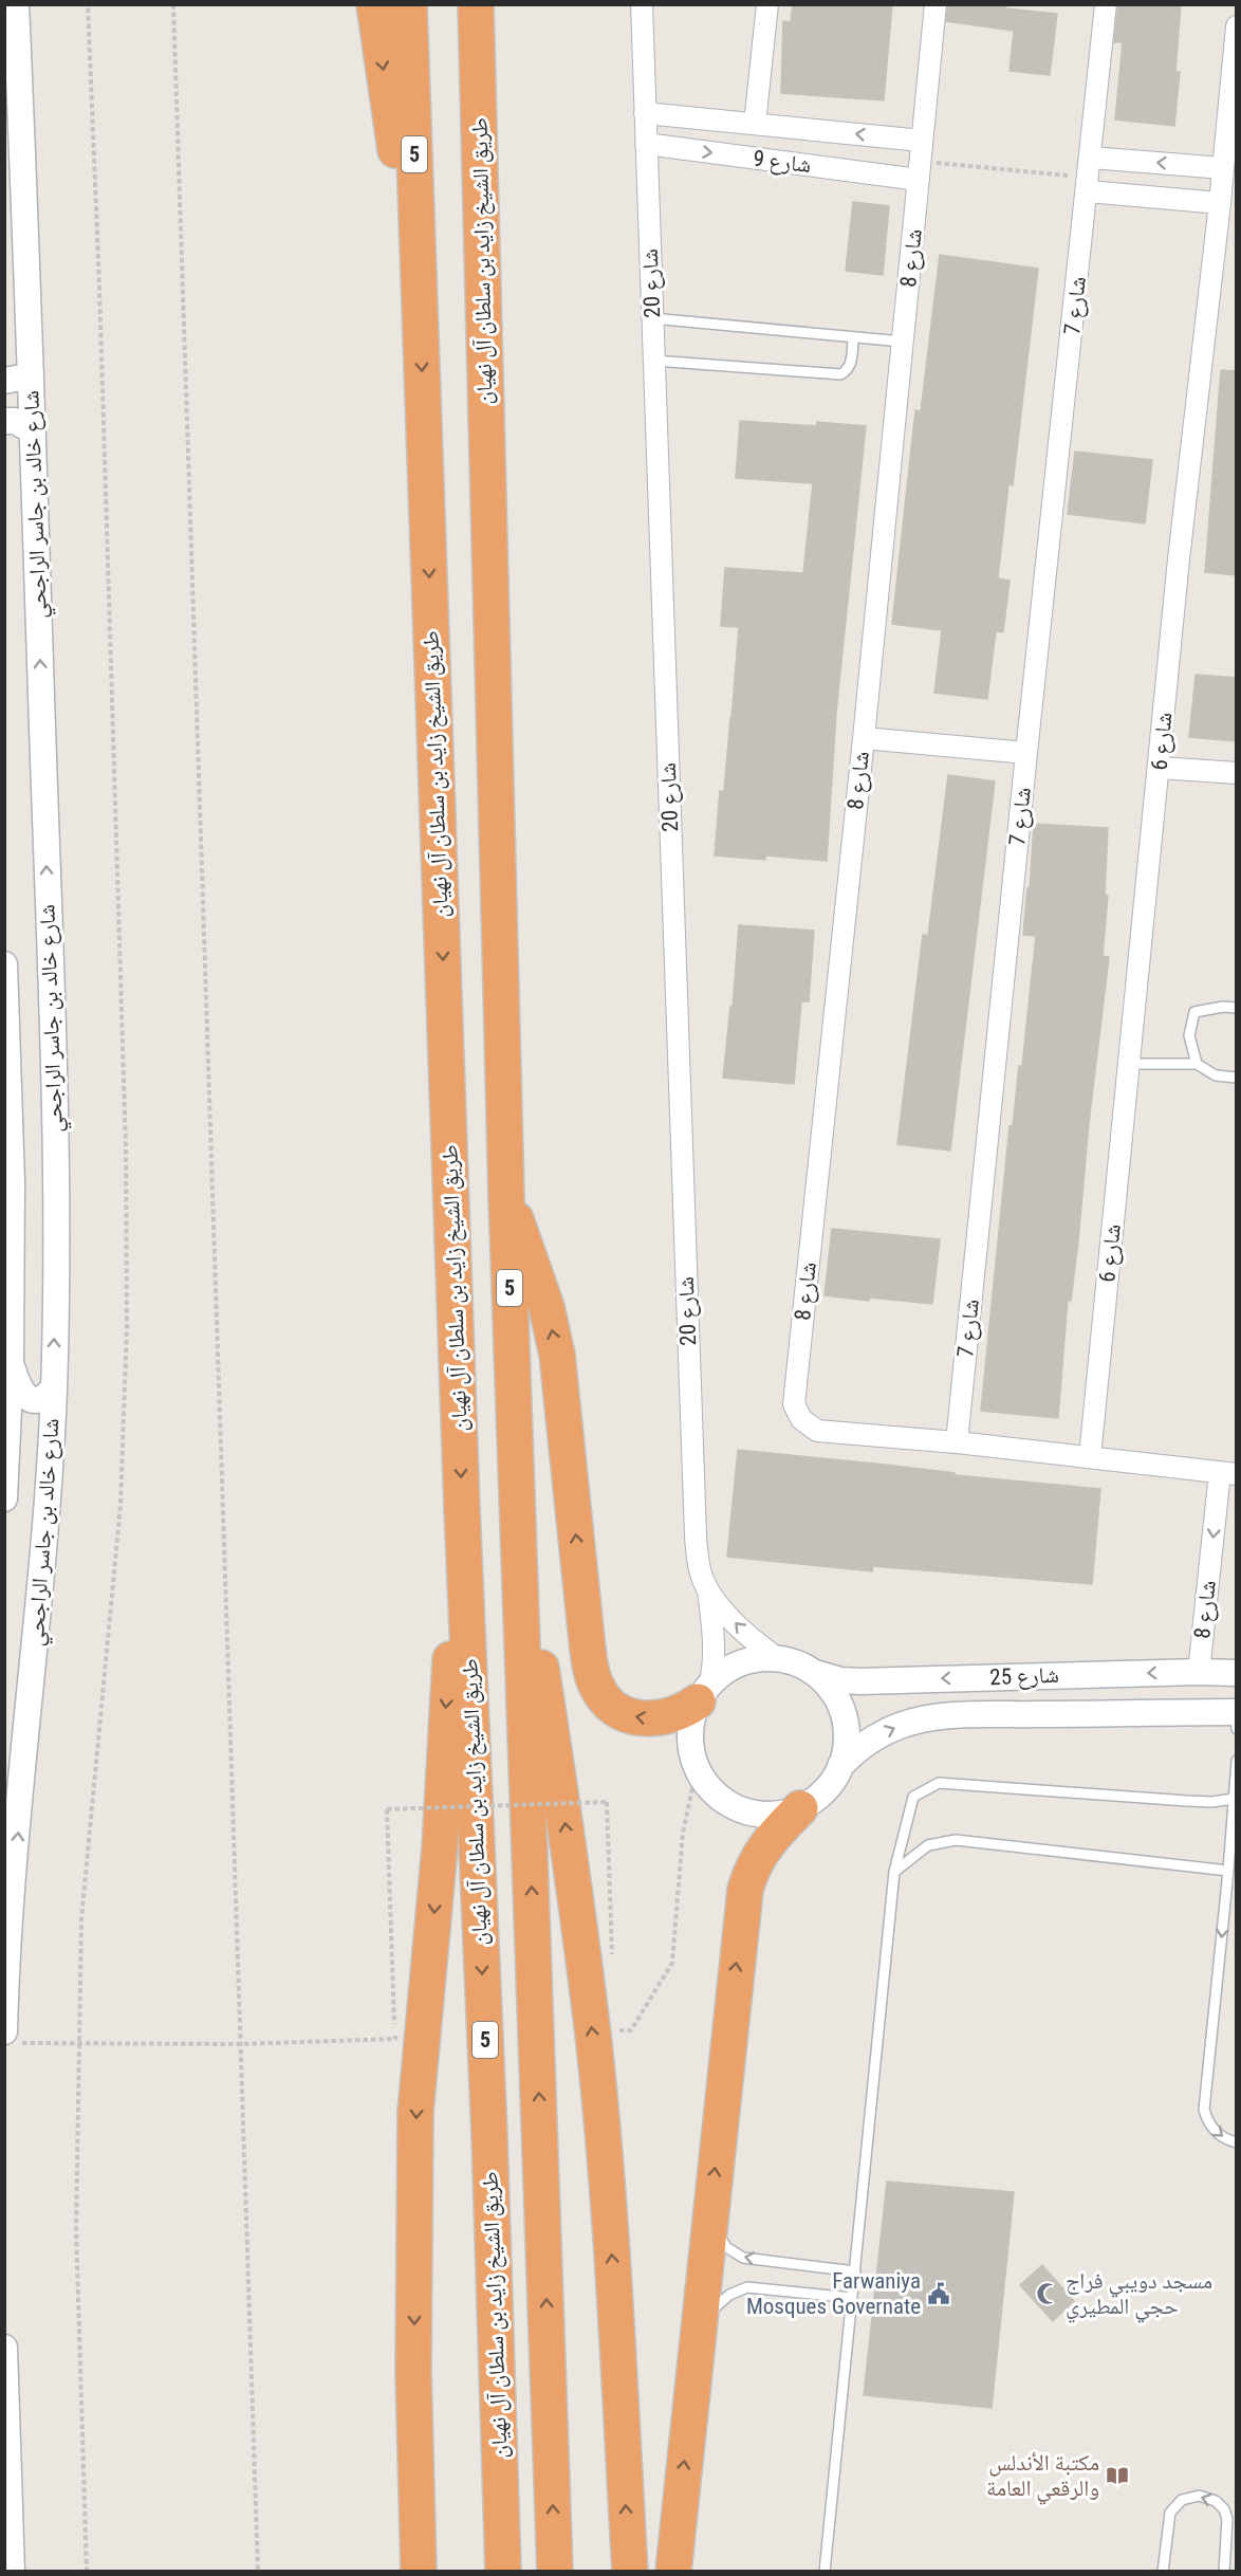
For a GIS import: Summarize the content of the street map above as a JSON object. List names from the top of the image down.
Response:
{
  "streets": {
    "highway": ["5", "طريق الشيخ زايد بن سلطان آل نهيان"],
    "street": [
      "شارع 9",
      "شارع 8",
      "شارع 20",
      "شارع 7",
      "شارع خالد بن جاسر الراجحي",
      "شارع 6",
      "شارع 25"
    ]
  },
  "crossings": [
    ["شارع 9", "شارع 8"],
    ["شارع 9", "شارع 20"],
    ["شارع 8", "شارع 7"],
    ["شارع 8", "شارع 6"],
    ["شارع 8", "شارع 25"],
    ["شارع 20", "شارع 25"]
  ],
  "one_way": ["شارع خالد بن جاسر الراجحي"],
  "places": {
    "public building": ["Farwaniya Mosques Governate"],
    "mosque": ["مسجد دويبي فراج حجي المطيري"],
    "library": ["مكتبة الأندلس والرقعي العامة"]
  }
}
